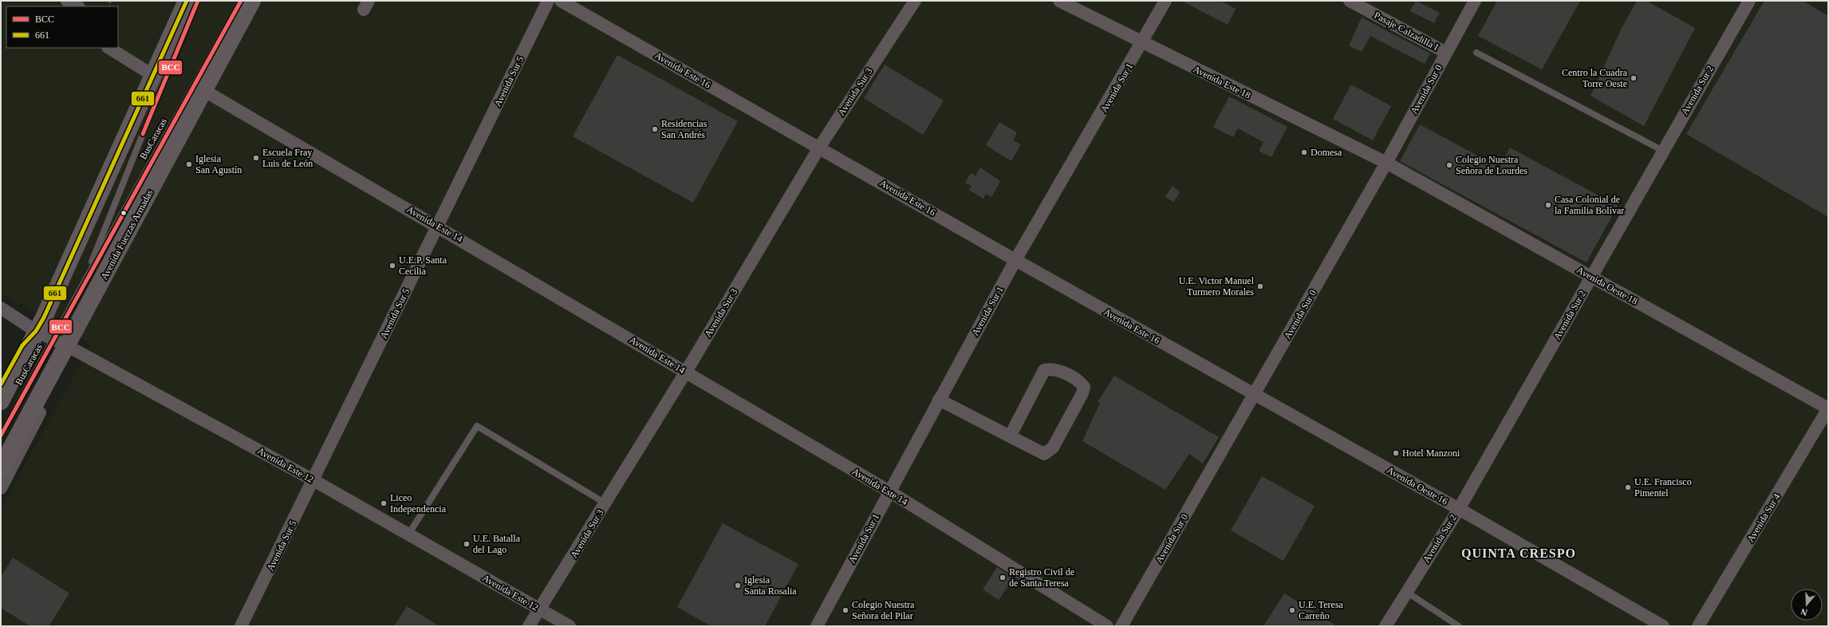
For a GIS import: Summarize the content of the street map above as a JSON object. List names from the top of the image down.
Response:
{
  "streets": {
    "main road": ["Avenida Fuerzas Armadas"],
    "street": [
      "Pasaje Calzadilla I",
      "Avenida Este 16",
      "Avenida Sur 5",
      "Avenida Este 18",
      "Avenida Sur 1",
      "Avenida Sur 0",
      "Avenida Sur 2",
      "Avenida Sur 3",
      "Avenida Este 14",
      "Avenida Oeste 18",
      "Avenida Este 12",
      "Avenida Oeste 16",
      "Avenida Sur 4"
    ],
    "lane": ["BusCaracas"]
  },
  "crossings": [
    ["Pasaje Calzadilla I", "Avenida Sur 0"],
    ["Avenida Este 16", "Avenida Sur 1"],
    ["Avenida Este 16", "Avenida Sur 0"],
    ["Avenida Este 16", "Avenida Sur 3"],
    ["Avenida Este 16", "Avenida Oeste 16"],
    ["Avenida Sur 5", "Avenida Este 14"],
    ["Avenida Sur 5", "Avenida Este 12"],
    ["Avenida Este 18", "Avenida Sur 1"],
    ["Avenida Este 18", "Avenida Sur 0"],
    ["Avenida Este 18", "Avenida Oeste 18"],
    ["Avenida Sur 1", "Avenida Este 14"],
    ["Avenida Sur 0", "Avenida Oeste 18"],
    ["Avenida Sur 0", "Avenida Oeste 16"],
    ["Avenida Sur 2", "Avenida Oeste 18"],
    ["Avenida Sur 2", "Avenida Oeste 16"],
    ["Avenida Sur 3", "Avenida Este 14"],
    ["Avenida Sur 3", "Avenida Este 12"],
    ["BusCaracas", "Avenida Fuerzas Armadas"],
    ["BusCaracas", "Avenida Este 12"],
    ["Avenida Este 14", "Avenida Fuerzas Armadas"],
    ["Avenida Fuerzas Armadas", "Avenida Este 12"],
    ["Avenida Oeste 18", "Avenida Sur 4"]
  ],
  "districts": ["QUINTA CRESPO"],
  "places": [
    "Centro la Cuadra Torre Oeste",
    "Residencias San Andrés",
    "Domesa",
    "Escuela Fray Luis de León",
    "Iglesia San Agustín",
    "Colegio Nuestra Señora de Lourdes",
    "Casa Colonial de la Familia Bolívar",
    "U.E.P. Santa Cecilia",
    "U.E. Victor Manuel Turmero Morales",
    "Hotel Manzoni",
    "U.E. Francisco Pimentel",
    "Liceo Independencia",
    "U.E. Batalla del Lago",
    "Registro Civil de de Santa Teresa",
    "Iglesia Santa Rosalia",
    "Colegio Nuestra Señora del Pilar",
    "U.E. Teresa Carreño"
  ],
  "lines": ["transit line BCC", "transit line 661"],
  "legend": ["BCC", "661"],
  "north": "bottom"
}
